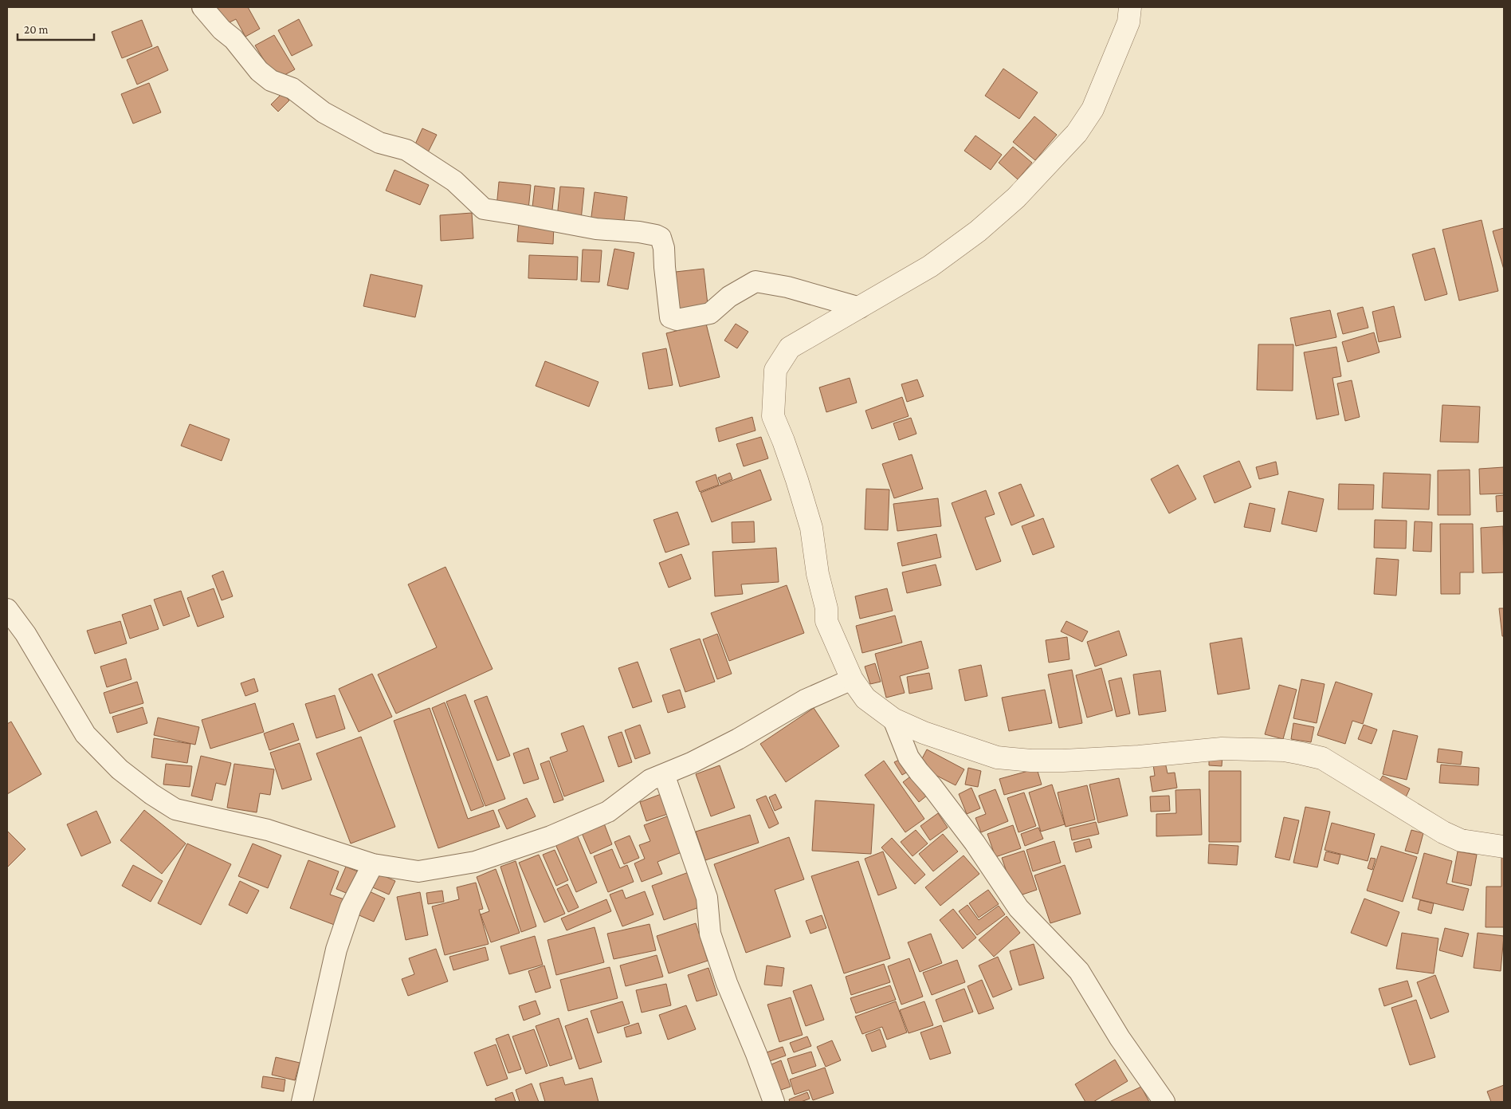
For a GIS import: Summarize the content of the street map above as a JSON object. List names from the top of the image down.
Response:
{
  "scale_bar": "20 m"
}
